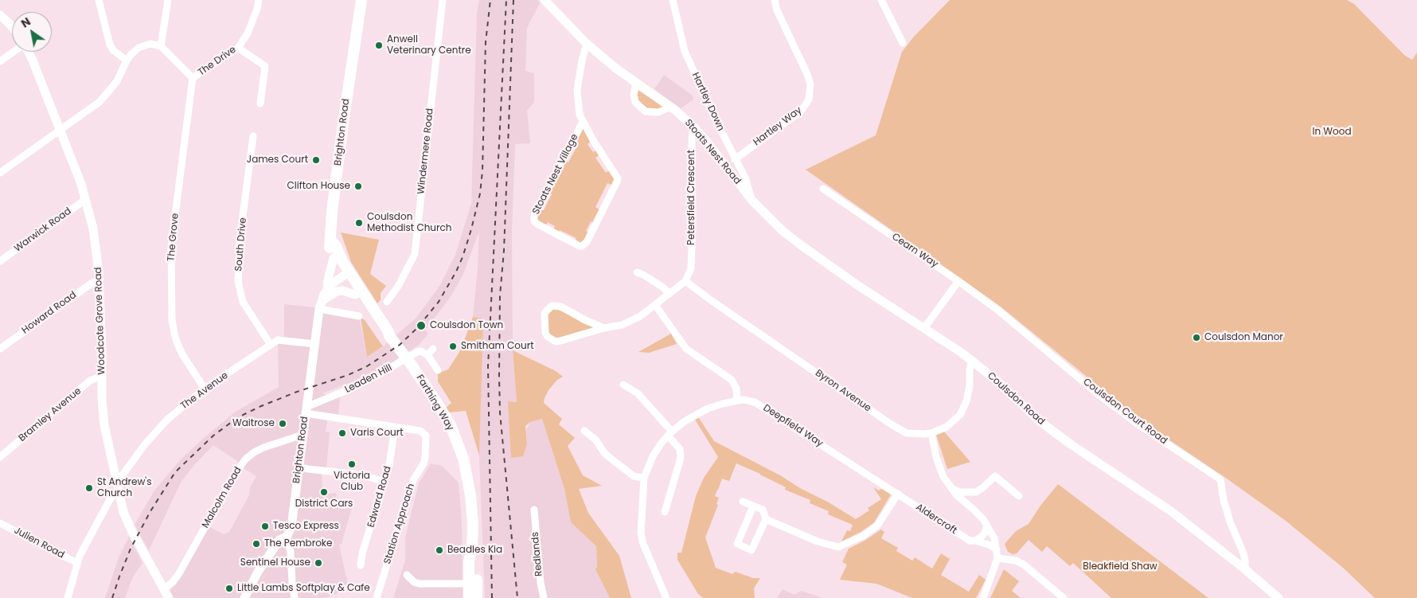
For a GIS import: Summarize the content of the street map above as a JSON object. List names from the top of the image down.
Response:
{
  "streets": {
    "highway": ["Brighton Road", "Farthing Way"],
    "main road": ["Stoats Nest Road", "Woodcote Grove Road", "Coulsdon Road"],
    "street": [
      "The Drive",
      "Hartley Down",
      "Hartley Way",
      "Windermere Road",
      "Stoats Nest Village",
      "Petersfield Crescent",
      "Warwick Road",
      "The Grove",
      "South Drive",
      "Cearn Way",
      "Howard Road",
      "Leaden Hill",
      "The Avenue",
      "Byron Avenue",
      "Coulsdon Court Road",
      "Bramley Avenue",
      "Deepfield Way",
      "Edward Road",
      "Malcolm Road",
      "Aldercroft",
      "Station Approach",
      "Julien Road",
      "Redlands"
    ]
  },
  "crossings": [
    ["The Drive", "The Grove"],
    ["Hartley Down", "Hartley Way"],
    ["Hartley Down", "Stoats Nest Road"],
    ["Hartley Down", "Coulsdon Road"],
    ["Brighton Road", "Leaden Hill"],
    ["Brighton Road", "The Avenue"],
    ["Brighton Road", "Farthing Way"],
    ["Brighton Road", "Malcolm Road"],
    ["Stoats Nest Road", "Stoats Nest Village"],
    ["Stoats Nest Road", "Petersfield Crescent"],
    ["Stoats Nest Road", "Coulsdon Road"],
    ["Petersfield Crescent", "Byron Avenue"],
    ["Warwick Road", "Woodcote Grove Road"],
    ["The Grove", "The Avenue"],
    ["South Drive", "The Avenue"],
    ["Cearn Way", "Coulsdon Court Road"],
    ["Howard Road", "Woodcote Grove Road"],
    ["Woodcote Grove Road", "The Avenue"],
    ["Woodcote Grove Road", "Bramley Avenue"],
    ["Woodcote Grove Road", "Malcolm Road"],
    ["Byron Avenue", "Coulsdon Road"],
    ["Coulsdon Road", "Coulsdon Court Road"],
    ["Deepfield Way", "Aldercroft"],
    ["Edward Road", "Station Approach"]
  ],
  "parks": ["In Wood", "Bleakfield Shaw"],
  "places": [
    "Anwell Veterinary Centre",
    "James Court",
    "Clifton House",
    "Coulsdon Methodist Church",
    "Coulsdon Town",
    "Coulsdon Manor",
    "Smitham Court",
    "Waitrose",
    "Varis Court",
    "Victoria Club",
    "St Andrew's Church",
    "District Cars",
    "Tesco Express",
    "The Pembroke",
    "Beadles Kia",
    "Sentinel House",
    "Little Lambs Softplay & Cafe"
  ],
  "north": "top left"
}
